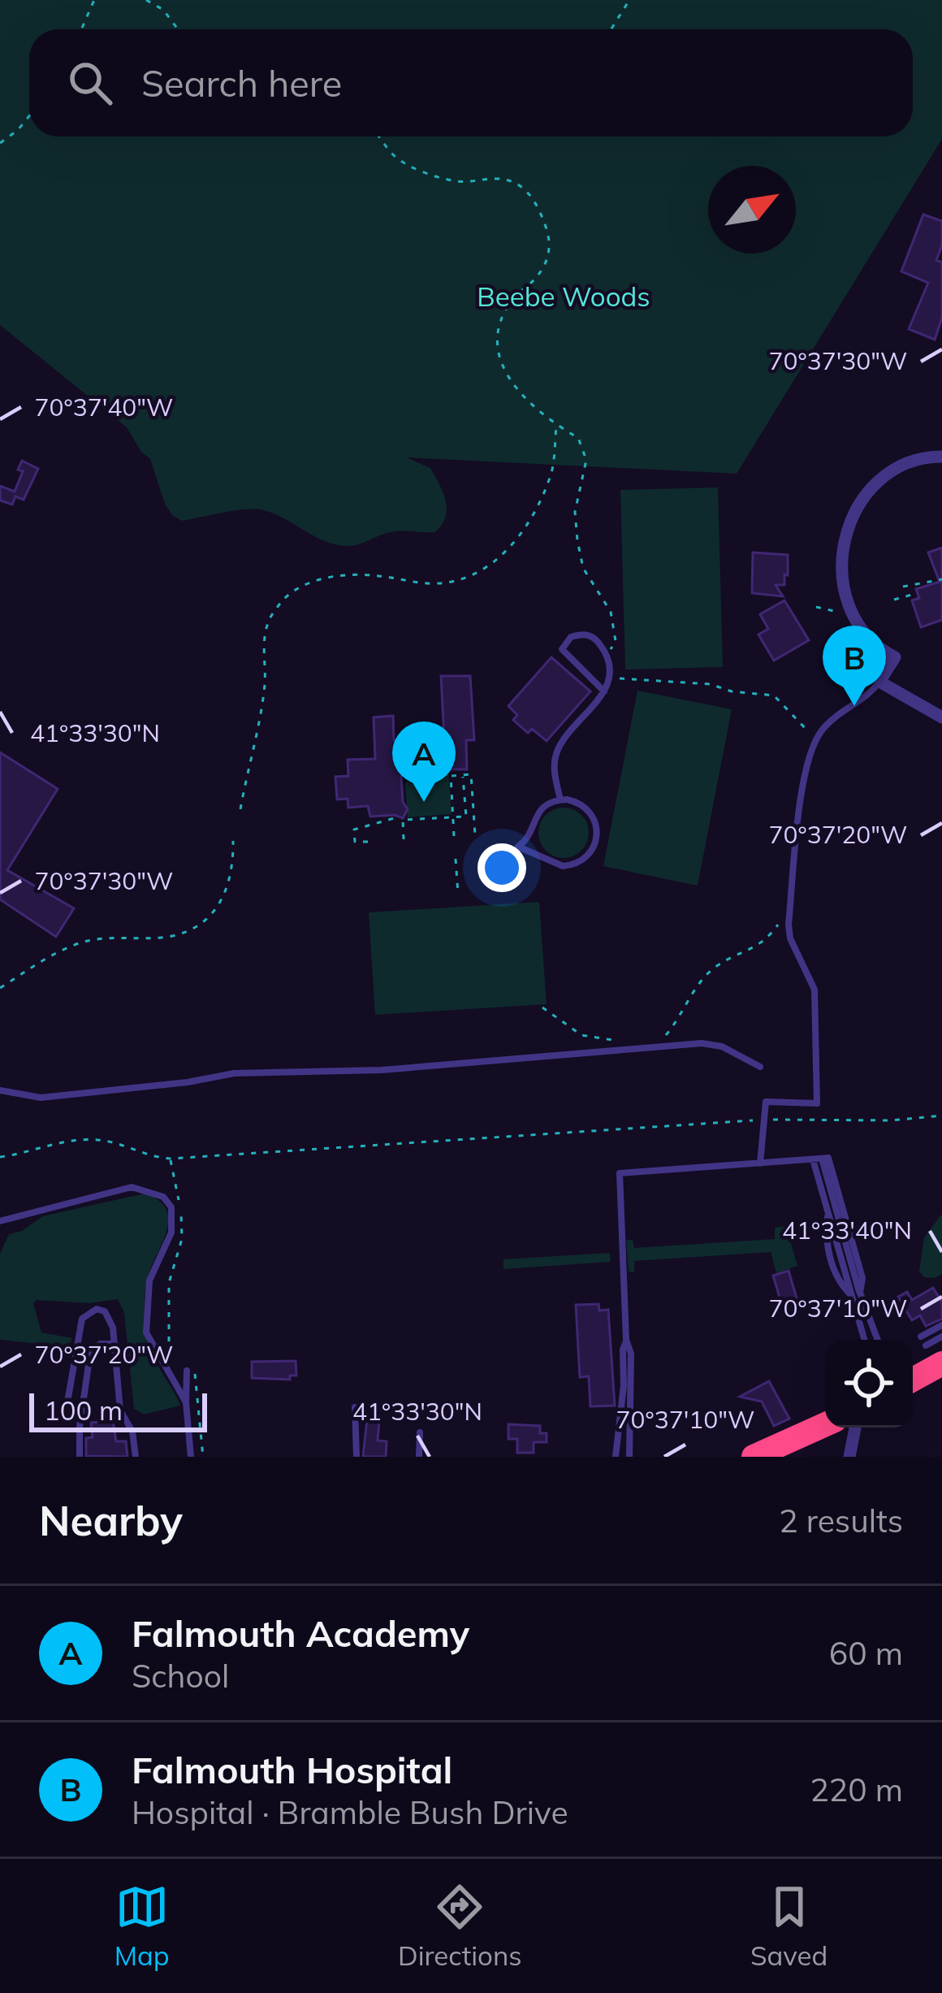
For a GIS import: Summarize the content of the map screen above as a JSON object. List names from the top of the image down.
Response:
{
  "parks": ["Beebe Woods"],
  "scale_bar": "100 m",
  "north": "top right",
  "page": {
    "search": "Search here",
    "pins": ["B", "A"],
    "scale": "100 m",
    "heading": ["Nearby", "2 results"],
    "list": [
      {
        "mark": "A",
        "name": "Falmouth Academy",
        "note": "School",
        "value": "60 m"
      },
      {
        "mark": "B",
        "name": "Falmouth Hospital",
        "note": "Hospital · Bramble Bush Drive",
        "value": "220 m"
      }
    ],
    "nav": ["Map", "Directions", "Saved"]
  },
  "coordinates": [
    "70°37'30\"W",
    "70°37'40\"W",
    "41°33'30\"N",
    "70°37'20\"W",
    "41°33'40\"N",
    "70°37'10\"W"
  ]
}
